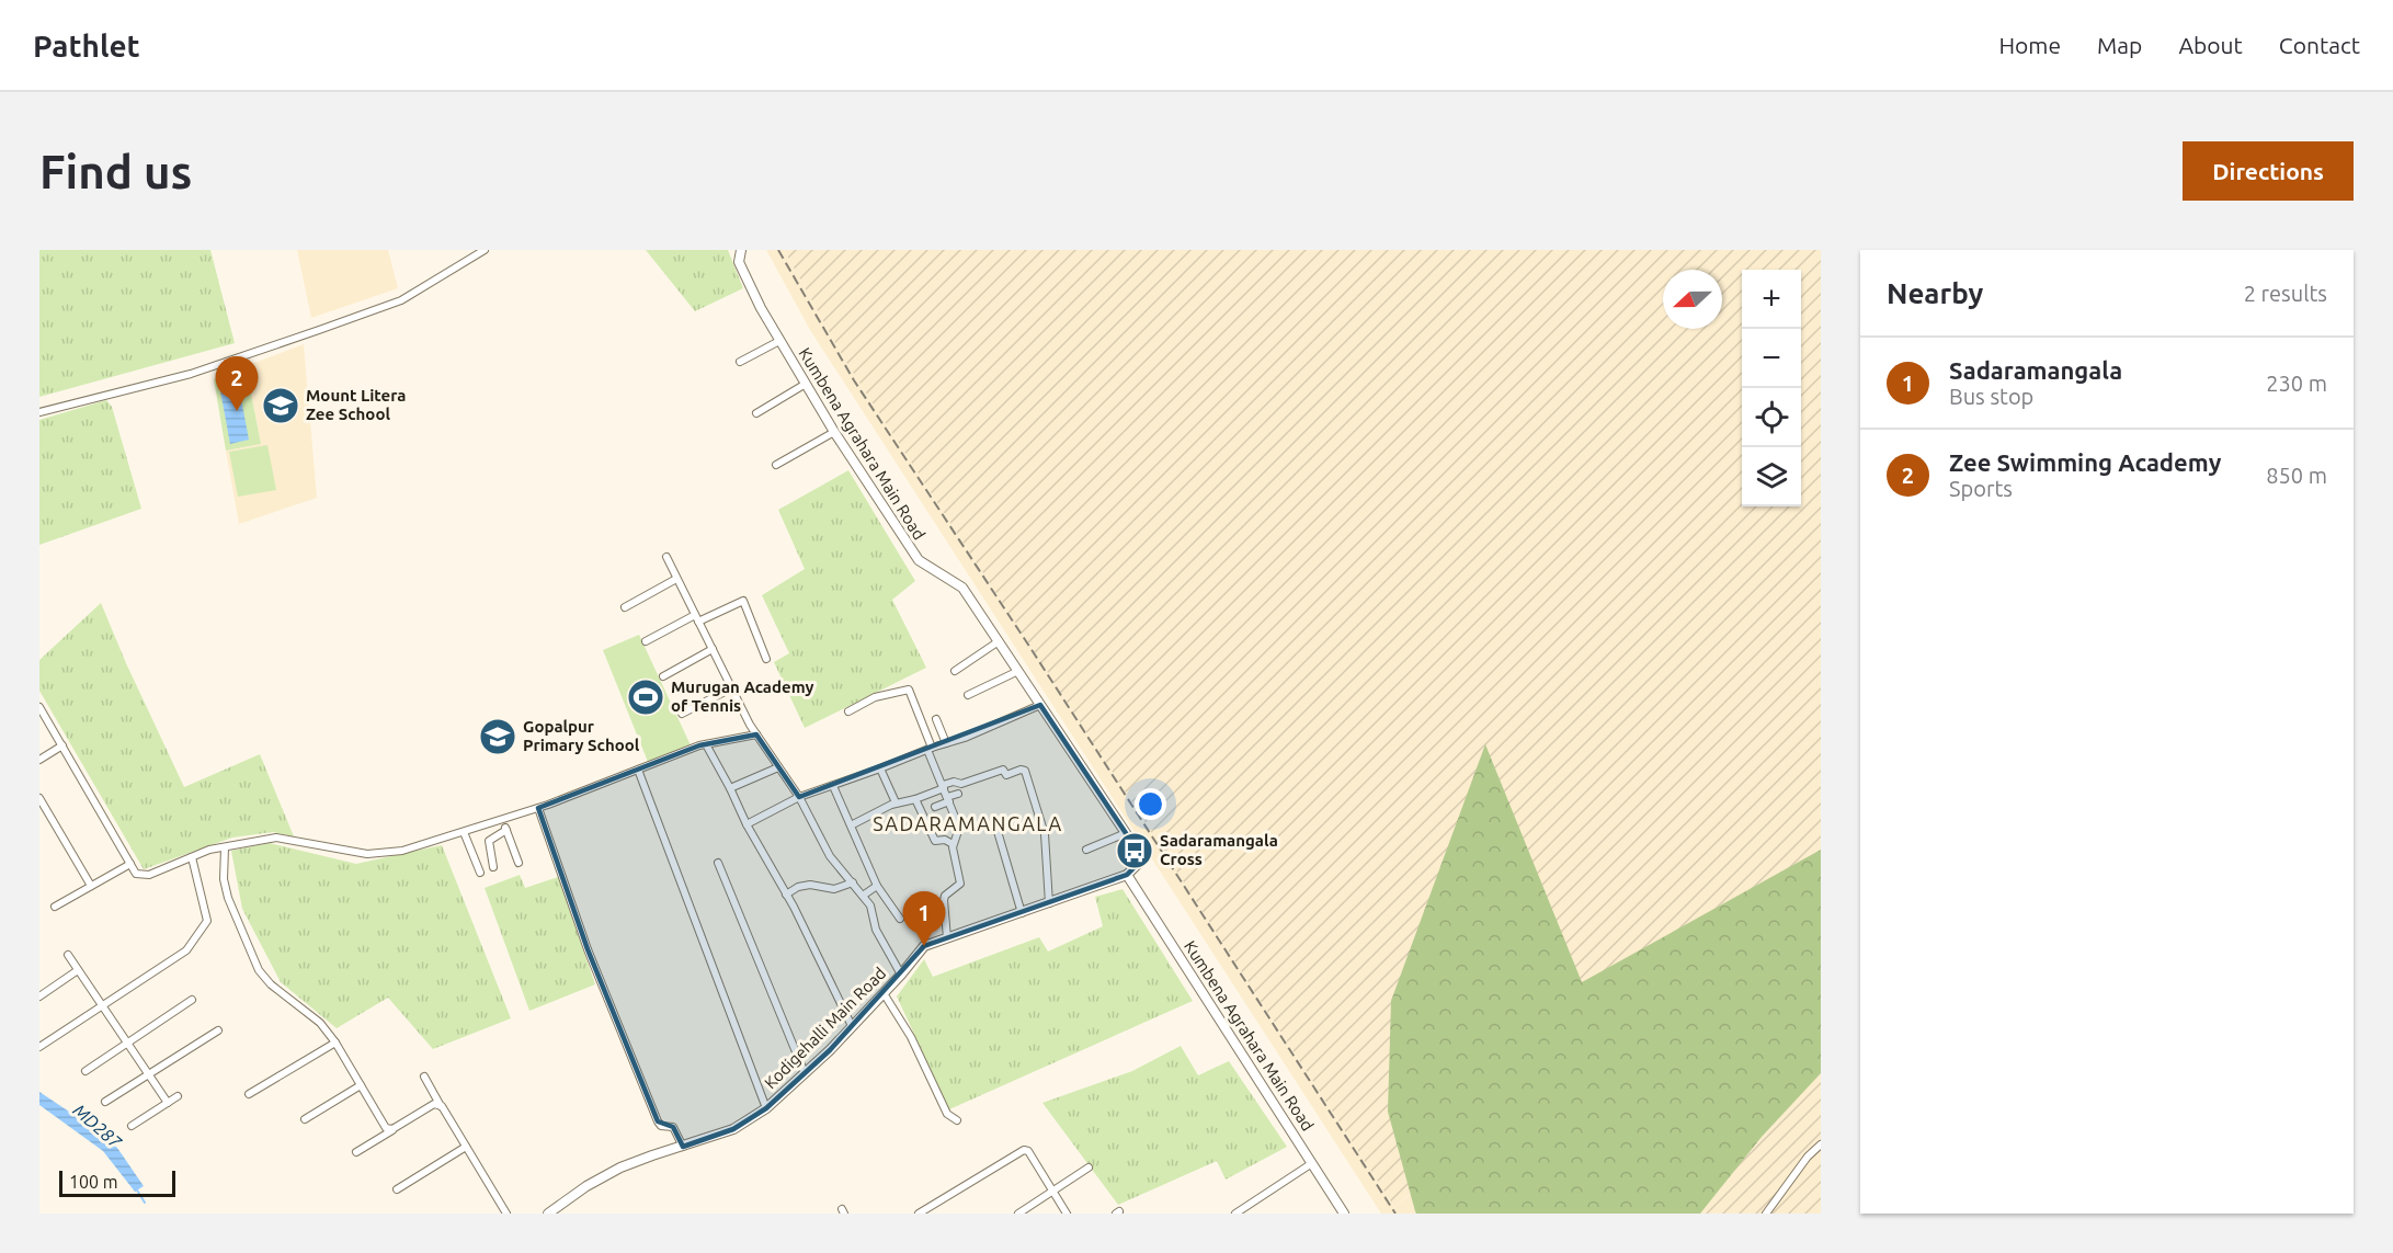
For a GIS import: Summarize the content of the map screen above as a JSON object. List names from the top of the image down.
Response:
{
  "streets": {
    "street": ["Kumbena Agrahara Main Road", "Kodigehalli Main Road"]
  },
  "crossings": [
    ["Kumbena Agrahara Main Road", "Kodigehalli Main Road"]
  ],
  "districts": ["SADARAMANGALA"],
  "water": ["MD287"],
  "places": {
    "school or university": ["Mount Litera Zee School", "Gopalpur Primary School"],
    "sports": ["Murugan Academy of Tennis"],
    "bus stop": ["Sadaramangala Cross"]
  },
  "scale_bar": "100 m",
  "north": "left",
  "page": {
    "header": "Pathlet",
    "nav": [
      "Home",
      "Map",
      "About",
      "Contact"
    ],
    "buttons": "Directions",
    "title": "Find us",
    "heading": ["Nearby", "2 results"],
    "map_buttons": ["+", "−"],
    "list": [
      {
        "mark": "1",
        "name": "Sadaramangala",
        "note": "Bus stop",
        "value": "230 m"
      },
      {
        "mark": "2",
        "name": "Zee Swimming Academy",
        "note": "Sports",
        "value": "850 m"
      }
    ],
    "pins": ["2", "1"],
    "scale": "100 m"
  }
}
